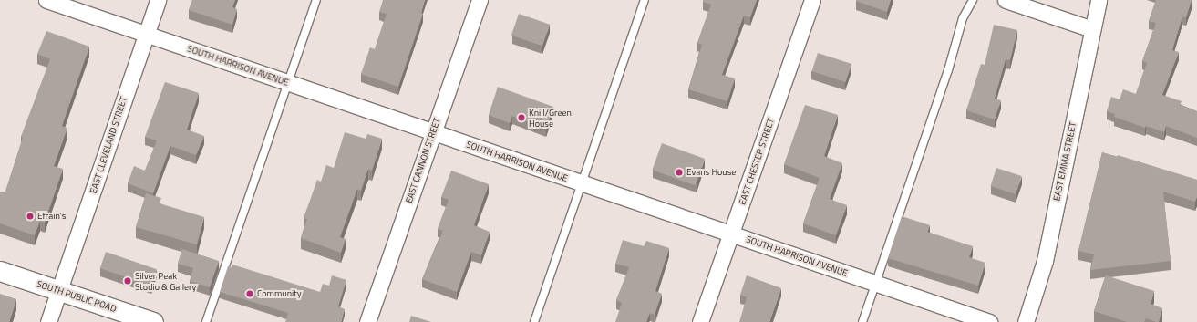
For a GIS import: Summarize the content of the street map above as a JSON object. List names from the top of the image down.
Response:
{
  "streets": {
    "street": [
      "SOUTH HARRISON AVENUE",
      "EAST CLEVELAND STREET",
      "EAST CANNON STREET",
      "EAST CHESTER STREET",
      "EAST EMMA STREET",
      "SOUTH PUBLIC ROAD"
    ]
  },
  "crossings": [
    ["SOUTH HARRISON AVENUE", "EAST CLEVELAND STREET"],
    ["SOUTH HARRISON AVENUE", "EAST CANNON STREET"],
    ["SOUTH HARRISON AVENUE", "EAST CHESTER STREET"],
    ["EAST CLEVELAND STREET", "SOUTH PUBLIC ROAD"]
  ],
  "places": [
    "Knill/Green House",
    "Evans House",
    "Efrain's",
    "Silver Peak Studio & Gallery",
    "Community"
  ]
}
